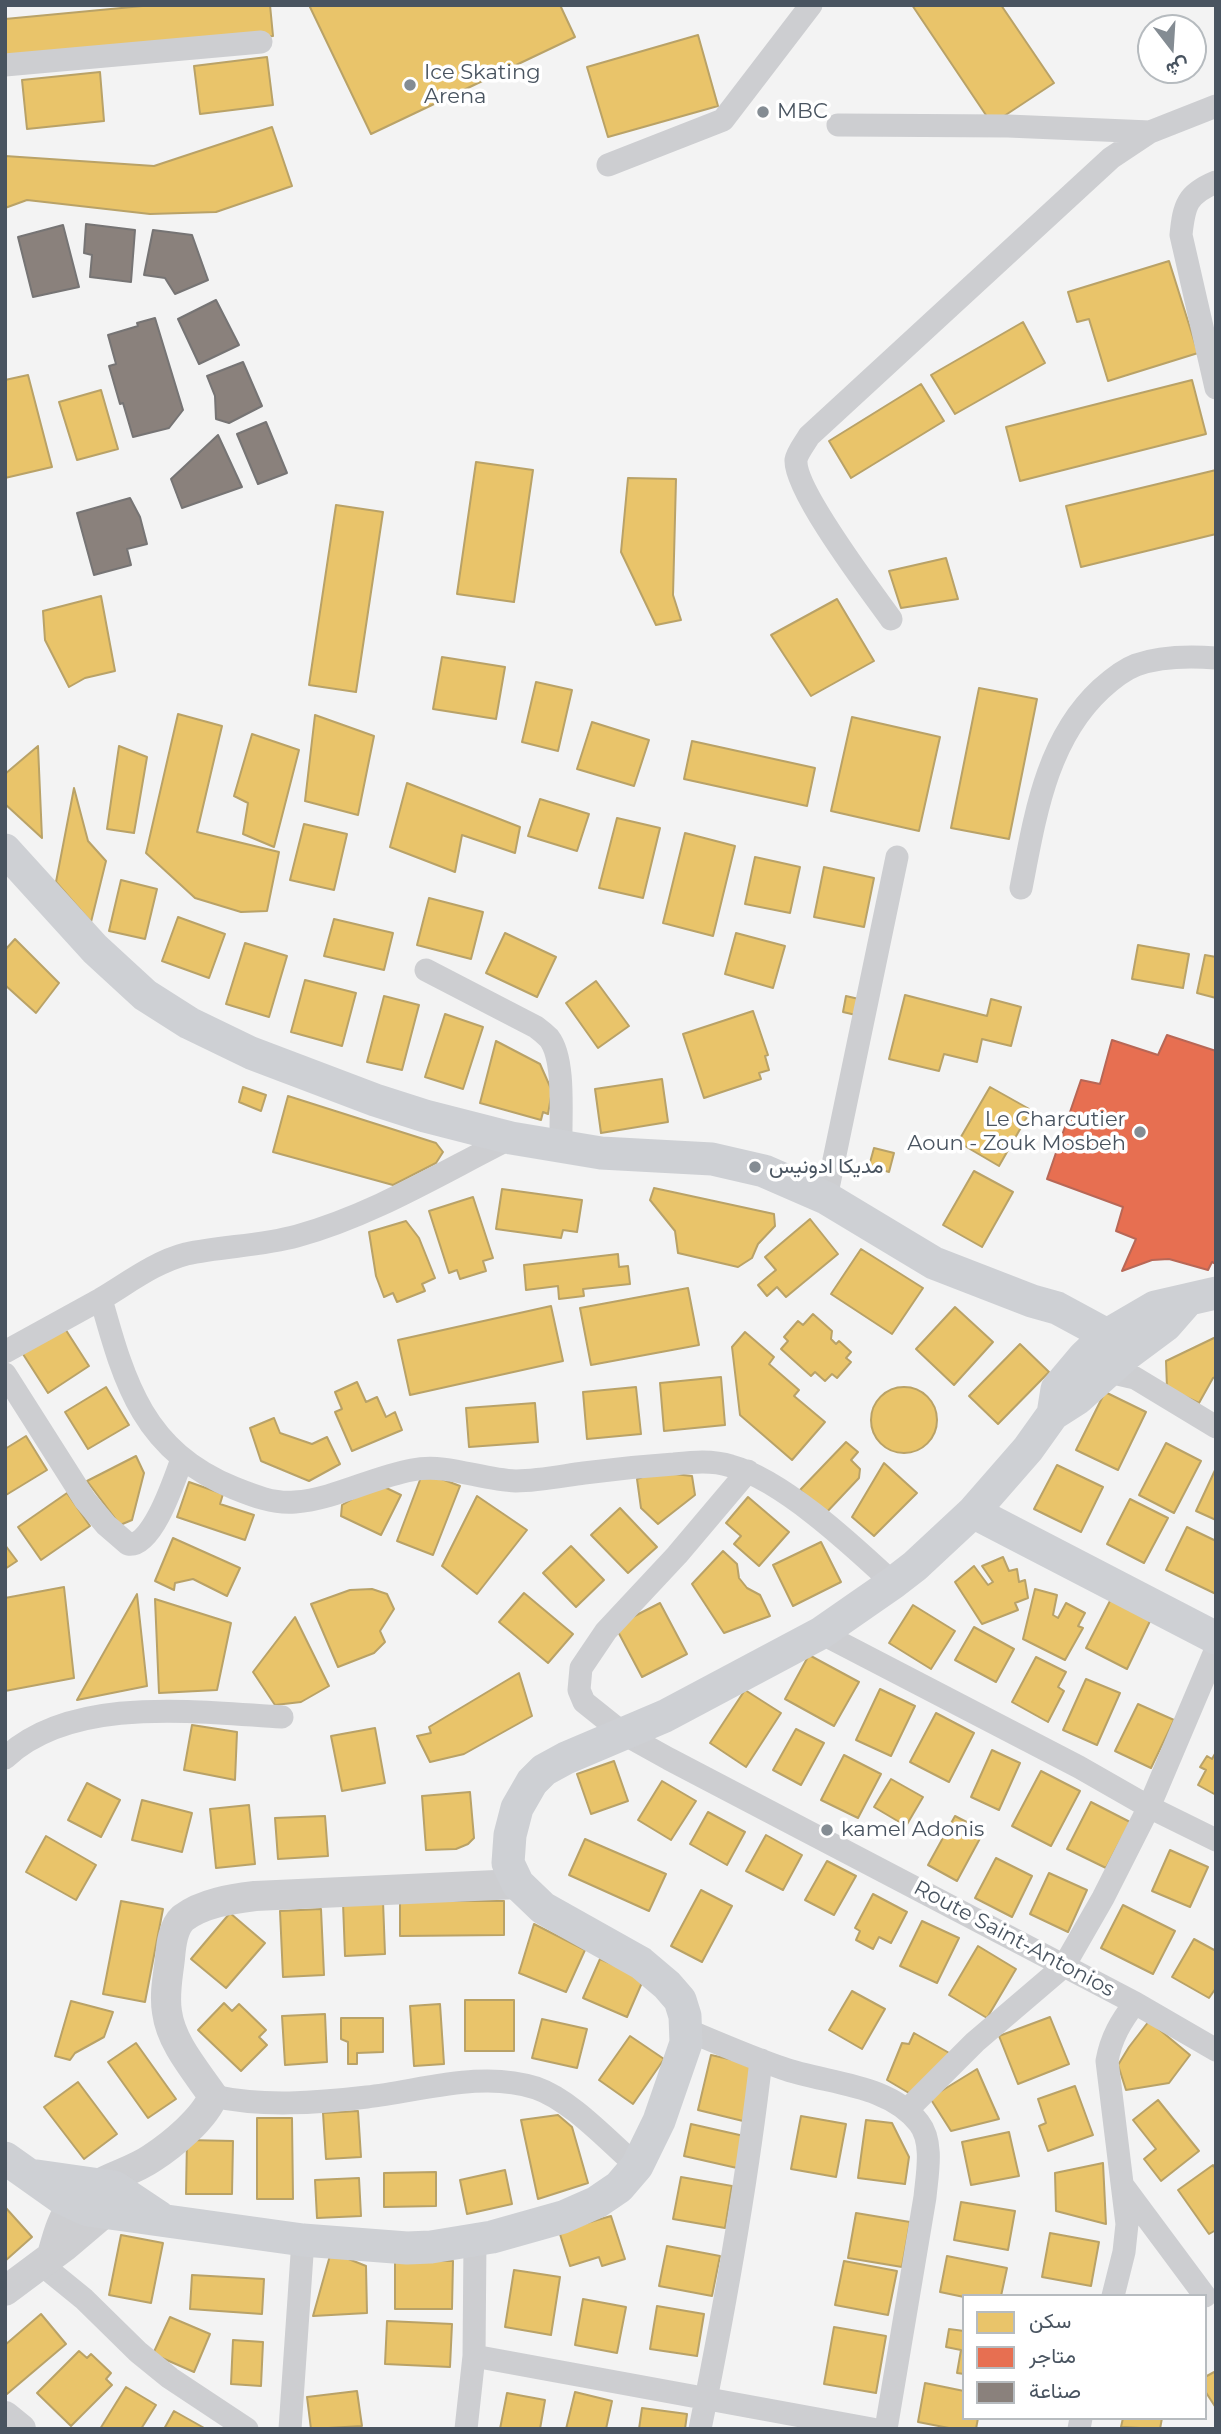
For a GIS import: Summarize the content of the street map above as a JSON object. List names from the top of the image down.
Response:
{
  "streets": {
    "street": ["Route Saint-Antonios"]
  },
  "places": [
    "Ice Skating Arena",
    "MBC",
    "Le Charcutier Aoun - Zouk Mosbeh",
    "مديكا ادونيس",
    "kamel Adonis"
  ],
  "legend": ["سكن", "متاجر", "صناعة"],
  "north": "bottom"
}
